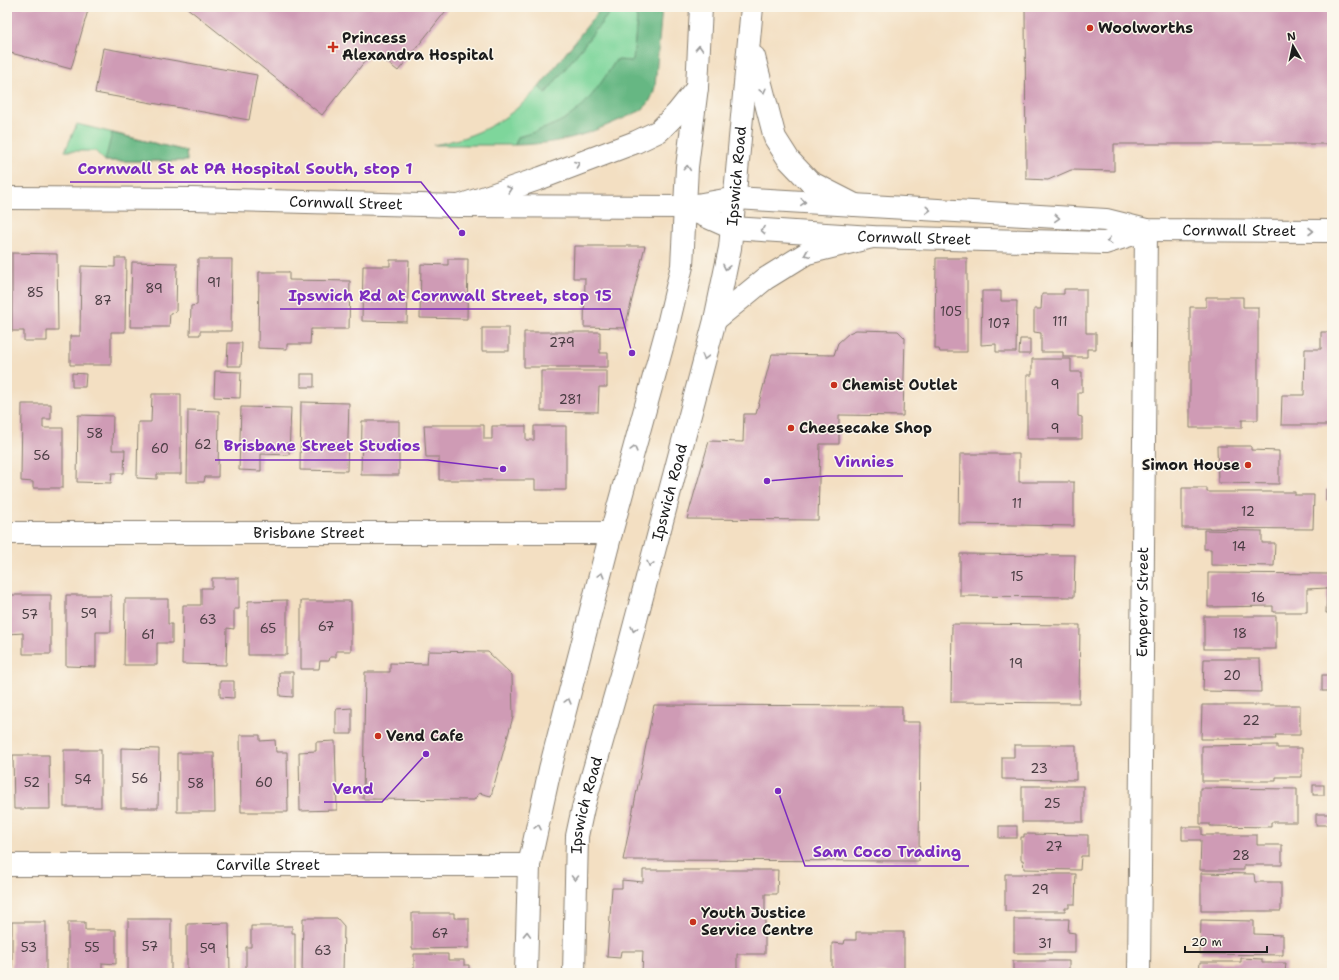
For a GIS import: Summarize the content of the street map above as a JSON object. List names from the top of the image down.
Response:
{
  "streets": {
    "main road": [
      "Ipswich Road",
      "Cornwall Street",
      "Brisbane Street",
      "Emperor Street",
      "Carville Street"
    ]
  },
  "crossings": [
    ["Ipswich Road", "Cornwall Street"],
    ["Cornwall Street", "Emperor Street"]
  ],
  "places": {
    "other": [
      "Woolworths",
      "Cornwall St at PA Hospital South, stop 1",
      "Ipswich Rd at Cornwall Street, stop 15",
      "Chemist Outlet",
      "Cheesecake Shop",
      "Simon House",
      "Brisbane Street Studios",
      "Vinnies",
      "Vend Cafe",
      "Vend",
      "Sam Coco Trading",
      "Youth Justice Service Centre"
    ],
    "health": ["Princess Alexandra Hospital"]
  },
  "house_numbers": [
    "91",
    "89",
    "85",
    "87",
    "105",
    "111",
    "107",
    "279",
    "9",
    "281",
    "9",
    "58",
    "62",
    "60",
    "56",
    "11",
    "12",
    "14",
    "15",
    "16",
    "59",
    "57",
    "63",
    "67",
    "65",
    "18",
    "61",
    "19",
    "20",
    "22",
    "23",
    "56",
    "54",
    "52",
    "60",
    "58",
    "25",
    "27",
    "28",
    "29",
    "67",
    "31",
    "57",
    "53",
    "55",
    "59",
    "63"
  ],
  "scale_bar": "20 m",
  "north": "top"
}
